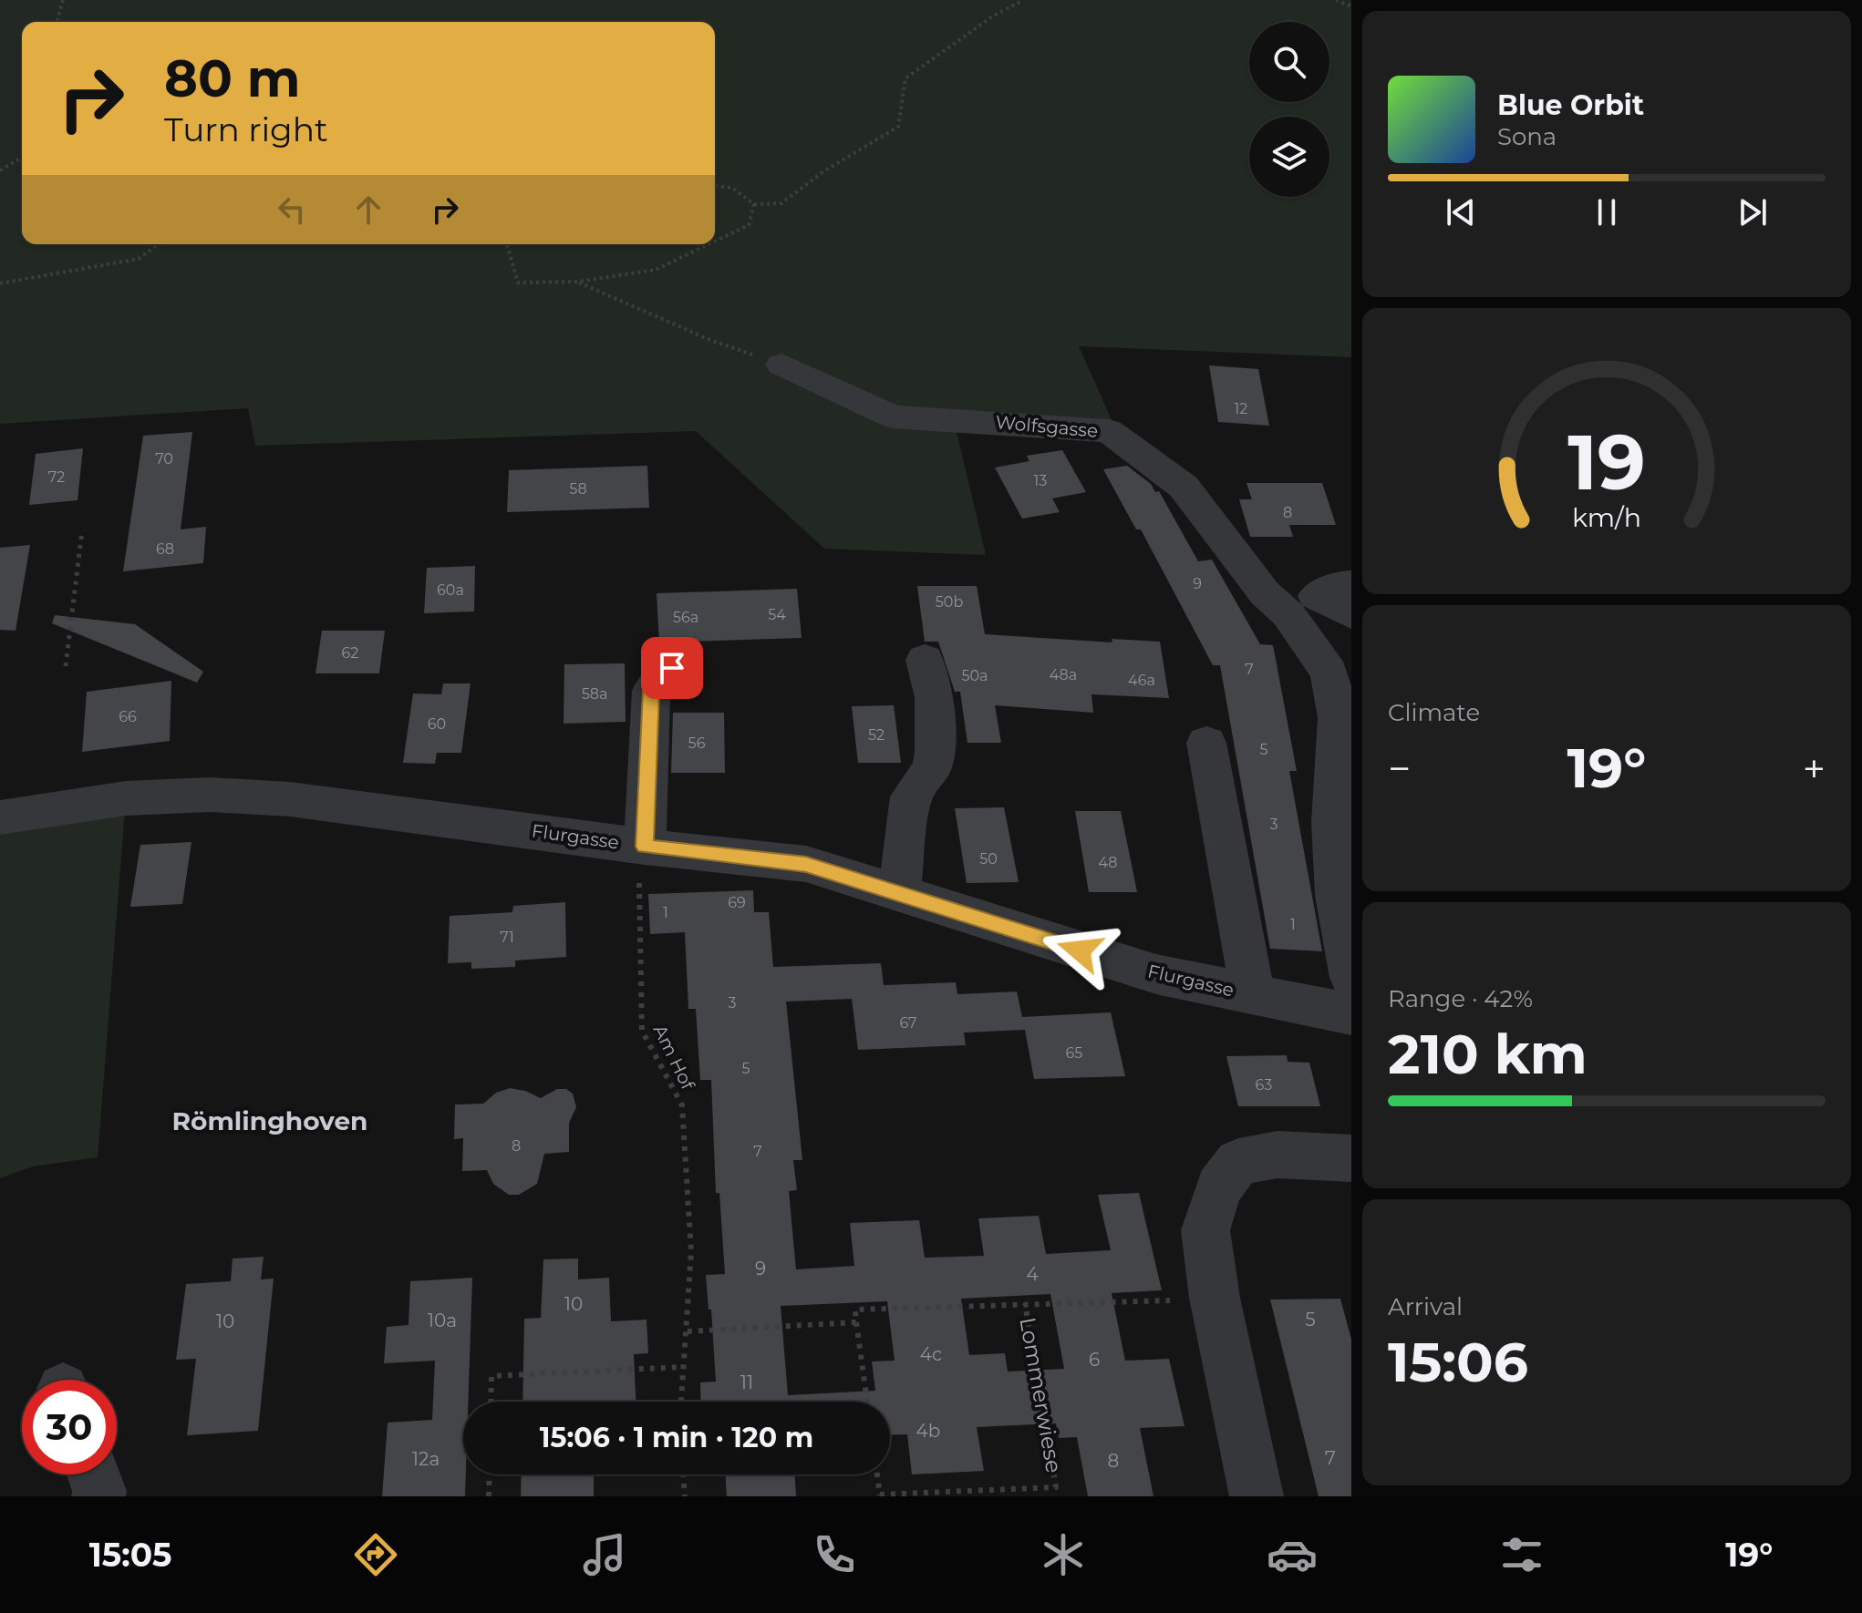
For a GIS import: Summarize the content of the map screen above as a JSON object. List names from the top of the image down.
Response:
{
  "streets": {
    "street": ["Wolfsgasse", "Flurgasse"],
    "path": ["Am Hof", "Lommerwiese"]
  },
  "crossings": [
    ["Flurgasse", "Am Hof"]
  ],
  "districts": ["Römlinghoven"],
  "house_numbers": [
    "12",
    "70",
    "72",
    "13",
    "58",
    "8",
    "68",
    "9",
    "60a",
    "50b",
    "54",
    "56a",
    "62",
    "7",
    "48a",
    "50a",
    "46a",
    "58a",
    "66",
    "60",
    "52",
    "56",
    "5",
    "3",
    "50",
    "48",
    "69",
    "1",
    "1",
    "71",
    "3",
    "67",
    "65",
    "5",
    "63",
    "8",
    "7",
    "9",
    "4",
    "10",
    "5",
    "10a",
    "10",
    "4c",
    "6",
    "11",
    "4b",
    "7",
    "12a",
    "8"
  ],
  "page": {
    "turn": ["80 m", "Turn right"],
    "song": ["Blue Orbit", "Sona"],
    "tile": [
      "Climate",
      ["Range · 42%", "210 km"],
      ["Arrival", "15:06"]
    ],
    "heat": ["−", "19°", "+"],
    "limit": "30",
    "trip": "15:06 · 1 min · 120 m",
    "tabs": ["15:05", "19°"],
    "gauge": ["19", "km/h"]
  }
}
